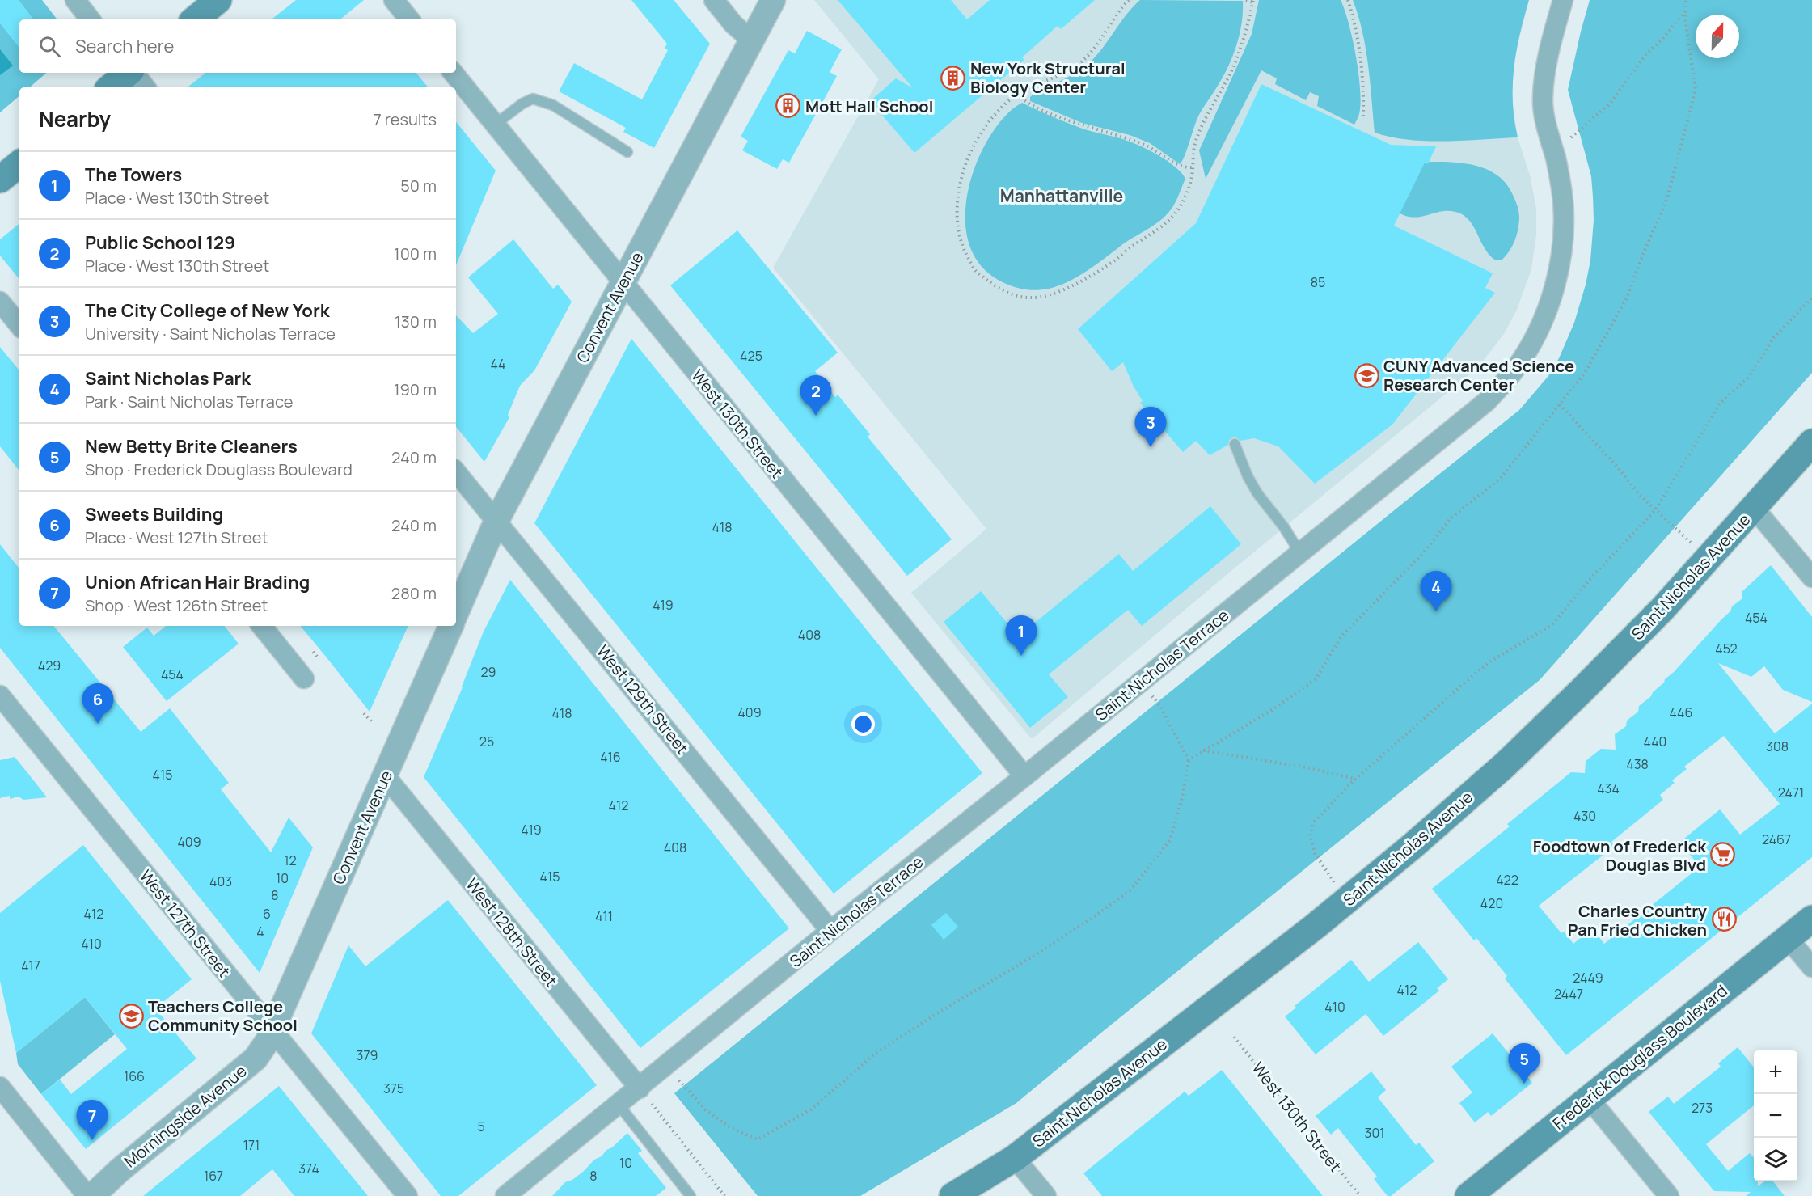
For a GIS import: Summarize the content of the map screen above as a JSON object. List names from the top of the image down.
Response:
{
  "streets": {
    "main road": ["Saint Nicholas Avenue", "Frederick Douglass Boulevard"],
    "street": [
      "Convent Avenue",
      "West 130th Street",
      "Saint Nicholas Terrace",
      "West 129th Street",
      "West 127th Street",
      "West 128th Street",
      "Morningside Avenue"
    ]
  },
  "crossings": [
    ["Convent Avenue", "West 130th Street"],
    ["Convent Avenue", "West 129th Street"],
    ["Convent Avenue", "West 127th Street"],
    ["Convent Avenue", "West 128th Street"],
    ["Convent Avenue", "Morningside Avenue"],
    ["West 130th Street", "Saint Nicholas Terrace"],
    ["Saint Nicholas Terrace", "West 129th Street"],
    ["Saint Nicholas Terrace", "West 128th Street"],
    ["West 127th Street", "Morningside Avenue"]
  ],
  "districts": ["Manhattanville"],
  "places": {
    "building": ["New York Structural Biology Center", "Mott Hall School"],
    "school or university": ["CUNY Advanced Science Research Center", "Teachers College Community School"],
    "supermarket": ["Foodtown of Frederick Douglas Blvd"],
    "restaurant": ["Charles Country Pan Fried Chicken"]
  },
  "house_numbers": [
    "85",
    "425",
    "44",
    "418",
    "419",
    "454",
    "408",
    "452",
    "429",
    "29",
    "454",
    "409",
    "446",
    "418",
    "25",
    "440",
    "308",
    "416",
    "438",
    "415",
    "434",
    "2471",
    "412",
    "430",
    "419",
    "2467",
    "409",
    "408",
    "12",
    "415",
    "10",
    "422",
    "403",
    "8",
    "420",
    "412",
    "6",
    "411",
    "4",
    "410",
    "417",
    "2449",
    "412",
    "2447",
    "410",
    "379",
    "166",
    "375",
    "273",
    "5",
    "301",
    "171",
    "10",
    "374",
    "167",
    "8"
  ],
  "north": "top",
  "page": {
    "search": "Search here",
    "heading": ["Nearby", "7 results"],
    "list": [
      {
        "mark": "1",
        "name": "The Towers",
        "note": "Place · West 130th Street",
        "value": "50 m"
      },
      {
        "mark": "2",
        "name": "Public School 129",
        "note": "Place · West 130th Street",
        "value": "100 m"
      },
      {
        "mark": "3",
        "name": "The City College of New York",
        "note": "University · Saint Nicholas Terrace",
        "value": "130 m"
      },
      {
        "mark": "4",
        "name": "Saint Nicholas Park",
        "note": "Park · Saint Nicholas Terrace",
        "value": "190 m"
      },
      {
        "mark": "5",
        "name": "New Betty Brite Cleaners",
        "note": "Shop · Frederick Douglass Boulevard",
        "value": "240 m"
      },
      {
        "mark": "6",
        "name": "Sweets Building",
        "note": "Place · West 127th Street",
        "value": "240 m"
      },
      {
        "mark": "7",
        "name": "Union African Hair Brading",
        "note": "Shop · West 126th Street",
        "value": "280 m"
      }
    ],
    "pins": [
      "2",
      "3",
      "4",
      "1",
      "6",
      "5",
      "7"
    ],
    "map_buttons": ["+", "−"]
  }
}
